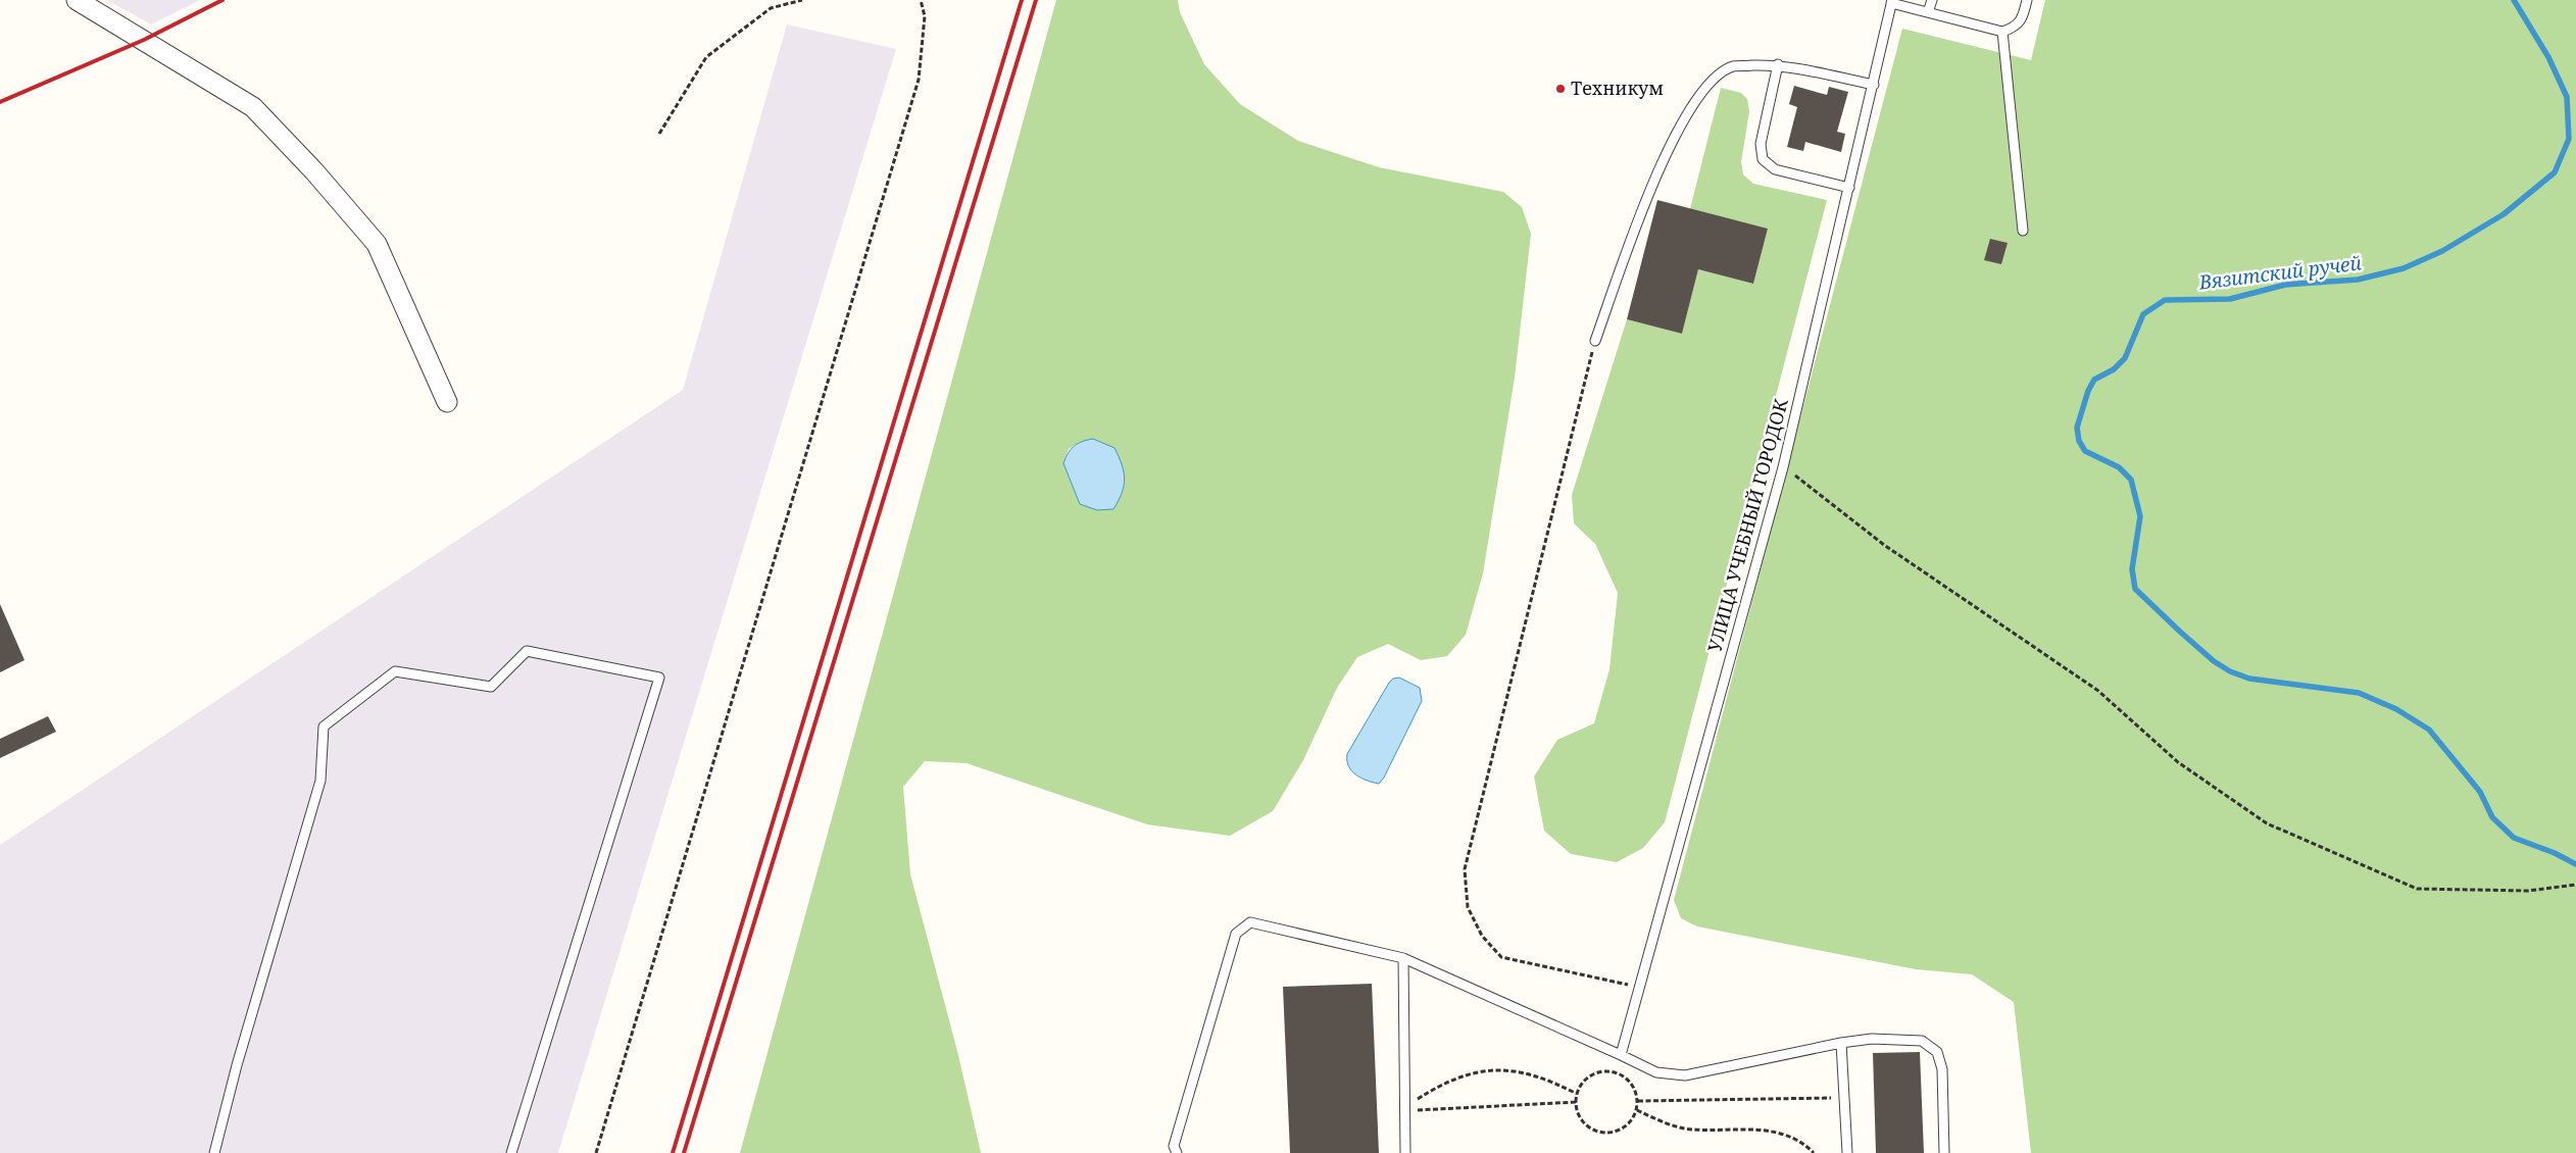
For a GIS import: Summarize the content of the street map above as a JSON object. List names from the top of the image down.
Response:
{
  "streets": {
    "lane": ["УЛИЦА УЧЕБНЫЙ ГОРОДОК"]
  },
  "water": ["Вязитский ручей"],
  "places": ["Техникум"]
}
